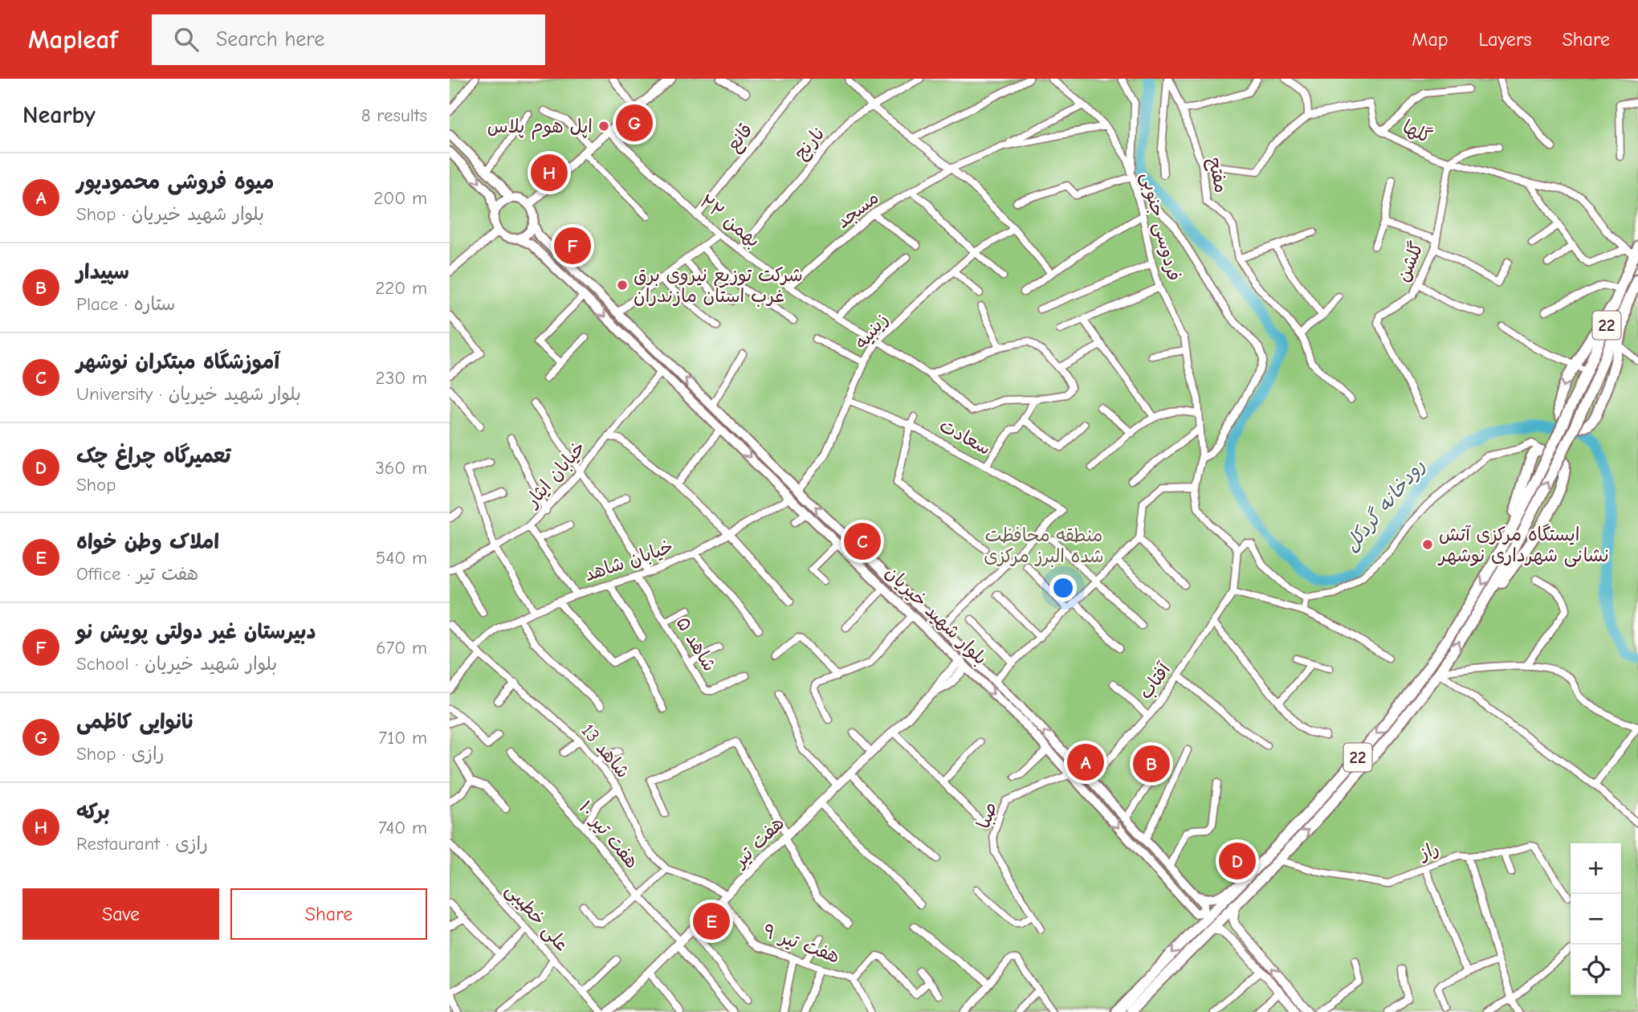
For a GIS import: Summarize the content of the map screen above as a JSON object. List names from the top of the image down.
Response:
{
  "streets": {
    "highway": ["22"],
    "main road": ["بلوار شهید خیریان"],
    "street": [
      "گلها",
      "قانع",
      "نارنج",
      "مفتح",
      "مسجد",
      "۲۲ بهمن",
      "فردوسی جنوبی",
      "گلشن",
      "زینبیه",
      "سعادت",
      "خیابان ایثار",
      "خیابان شاهد",
      "شاهد ۵",
      "آفتاب",
      "شاهد 13",
      "صبا",
      "هفت تیر ۱۰",
      "هفت تیر",
      "راز",
      "علی خطیبی",
      "هفت تیر ۹"
    ]
  },
  "crossings": [
    ["گلها", "مفتح"],
    ["گلها", "گلشن"],
    ["گلها", "22"],
    ["قانع", "۲۲ بهمن"],
    ["نارنج", "۲۲ بهمن"],
    ["مسجد", "۲۲ بهمن"],
    ["۲۲ بهمن", "زینبیه"],
    ["22", "راز"],
    ["زینبیه", "سعادت"],
    ["زینبیه", "بلوار شهید خیریان"],
    ["سعادت", "بلوار شهید خیریان"],
    ["خیابان ایثار", "بلوار شهید خیریان"],
    ["خیابان شاهد", "بلوار شهید خیریان"],
    ["خیابان شاهد", "شاهد ۵"],
    ["خیابان شاهد", "شاهد 13"],
    ["بلوار شهید خیریان", "آفتاب"],
    ["بلوار شهید خیریان", "صبا"],
    ["بلوار شهید خیریان", "هفت تیر"],
    ["شاهد 13", "هفت تیر"],
    ["شاهد 13", "هفت تیر ۹"],
    ["هفت تیر ۱۰", "هفت تیر"],
    ["هفت تیر", "هفت تیر ۹"]
  ],
  "water": ["رودخانه گردکل"],
  "parks": ["منطقه محافظت شده البرز مرکزی"],
  "places": ["اپل هوم پلاس", "شرکت توزیع نیروی برق غرب استان مازندران", "ایستگاه مرکزی آتش نشانی شهرداری نوشهر"],
  "page": {
    "header": "Mapleaf",
    "search": "Search here",
    "nav": ["Map", "Layers", "Share"],
    "heading": ["Nearby", "8 results"],
    "pins": [
      "G",
      "H",
      "F",
      "C",
      "A",
      "B",
      "D",
      "E"
    ],
    "list": [
      {
        "mark": "A",
        "name": "میوه فروشی محمودپور",
        "note": "Shop · بلوار شهید خیریان",
        "value": "200 m"
      },
      {
        "mark": "B",
        "name": "سپیدار",
        "note": "Place · ستاره",
        "value": "220 m"
      },
      {
        "mark": "C",
        "name": "آموزشگاه مبتکران نوشهر",
        "note": "University · بلوار شهید خیریان",
        "value": "230 m"
      },
      {
        "mark": "D",
        "name": "تعمیرگاه چراغ چک",
        "note": "Shop",
        "value": "360 m"
      },
      {
        "mark": "E",
        "name": "املاک وطن خواه",
        "note": "Office · هفت تیر",
        "value": "540 m"
      },
      {
        "mark": "F",
        "name": "دبیرستان غیر دولتی پویش نو",
        "note": "School · بلوار شهید خیریان",
        "value": "670 m"
      },
      {
        "mark": "G",
        "name": "نانوایی کاظمی",
        "note": "Shop · رازی",
        "value": "710 m"
      },
      {
        "mark": "H",
        "name": "برکه",
        "note": "Restaurant · رازی",
        "value": "740 m"
      }
    ],
    "map_buttons": ["+", "−"],
    "buttons": ["Save", "Share"]
  }
}
